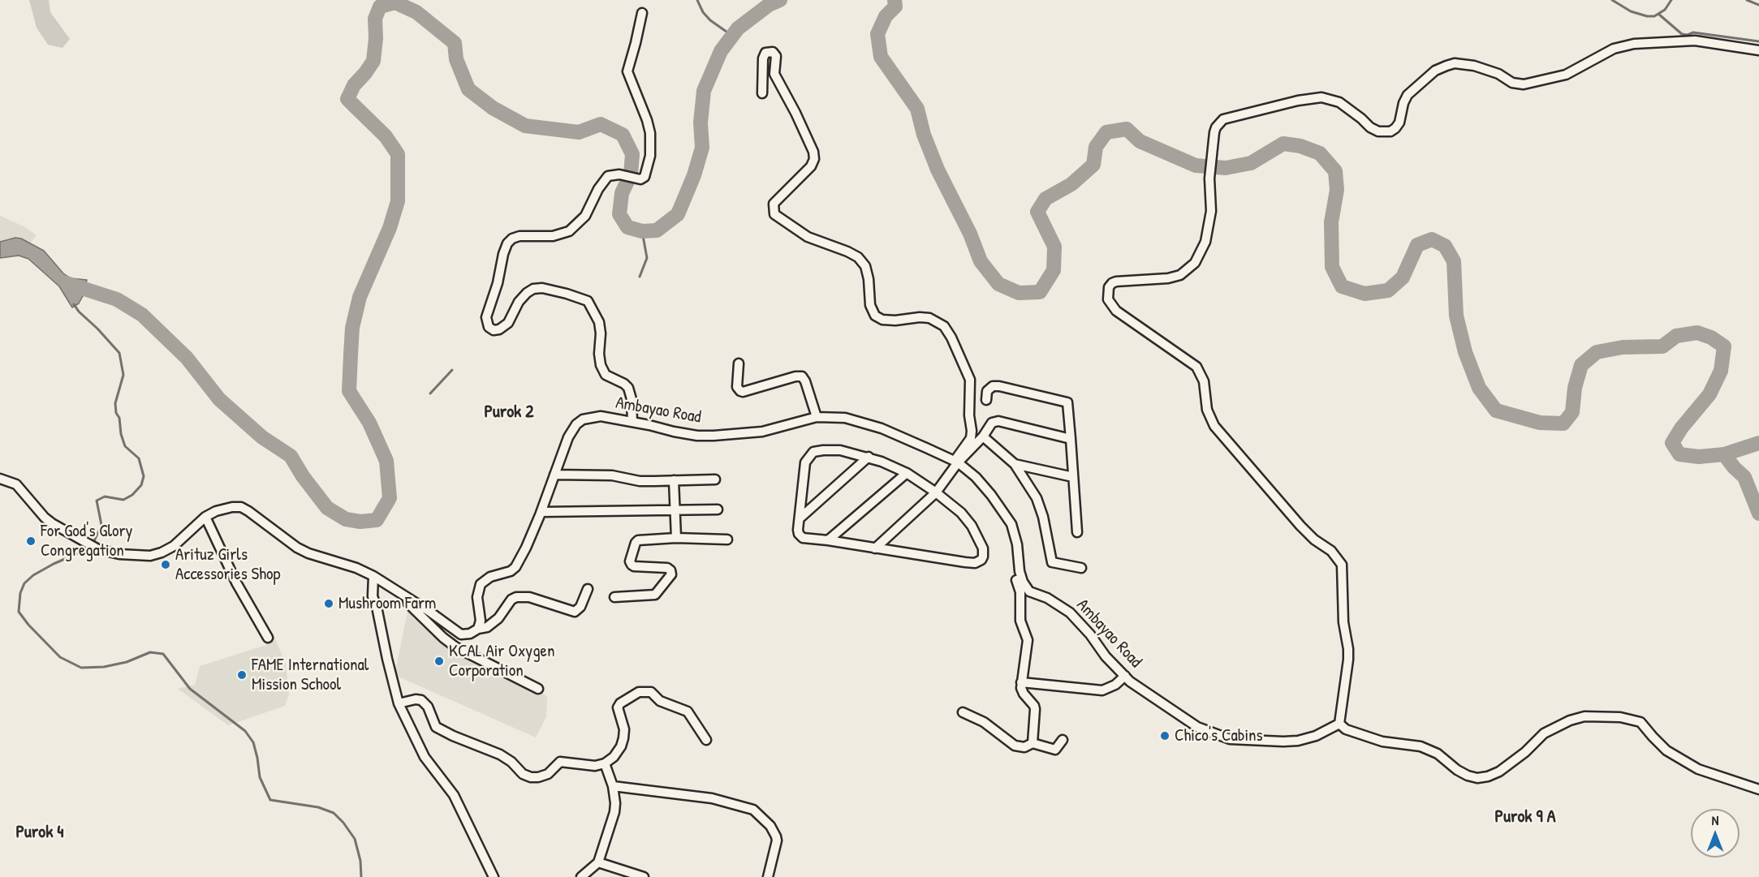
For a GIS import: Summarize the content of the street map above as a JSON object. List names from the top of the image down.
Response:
{
  "streets": {
    "street": ["Ambayao Road"]
  },
  "districts": ["Purok 2", "Purok 9 A", "Purok 4"],
  "places": [
    "For God's Glory Congregation",
    "Arituz Girls Accessories Shop",
    "Mushroom Farm",
    "KCAL Air Oxygen Corporation",
    "FAME International Mission School",
    "Chico's Cabins"
  ],
  "north": "top"
}
